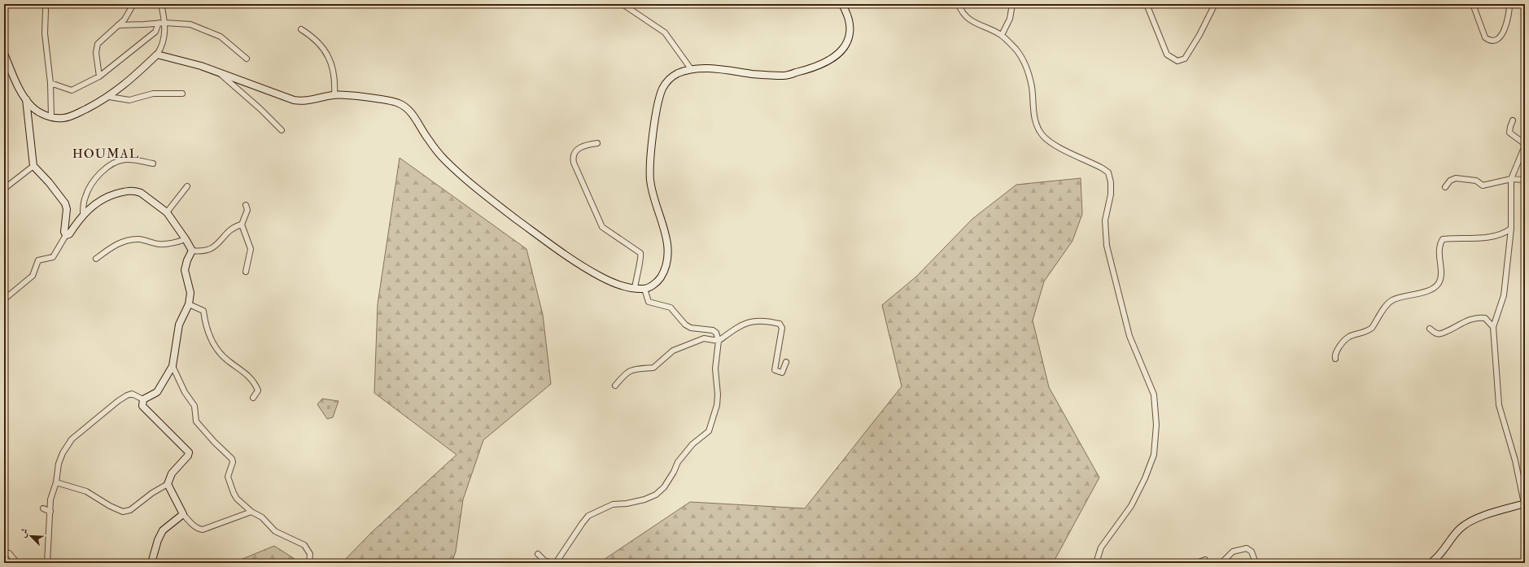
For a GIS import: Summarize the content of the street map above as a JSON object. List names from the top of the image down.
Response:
{
  "districts": ["HOUMAL"],
  "north": "top left"
}
